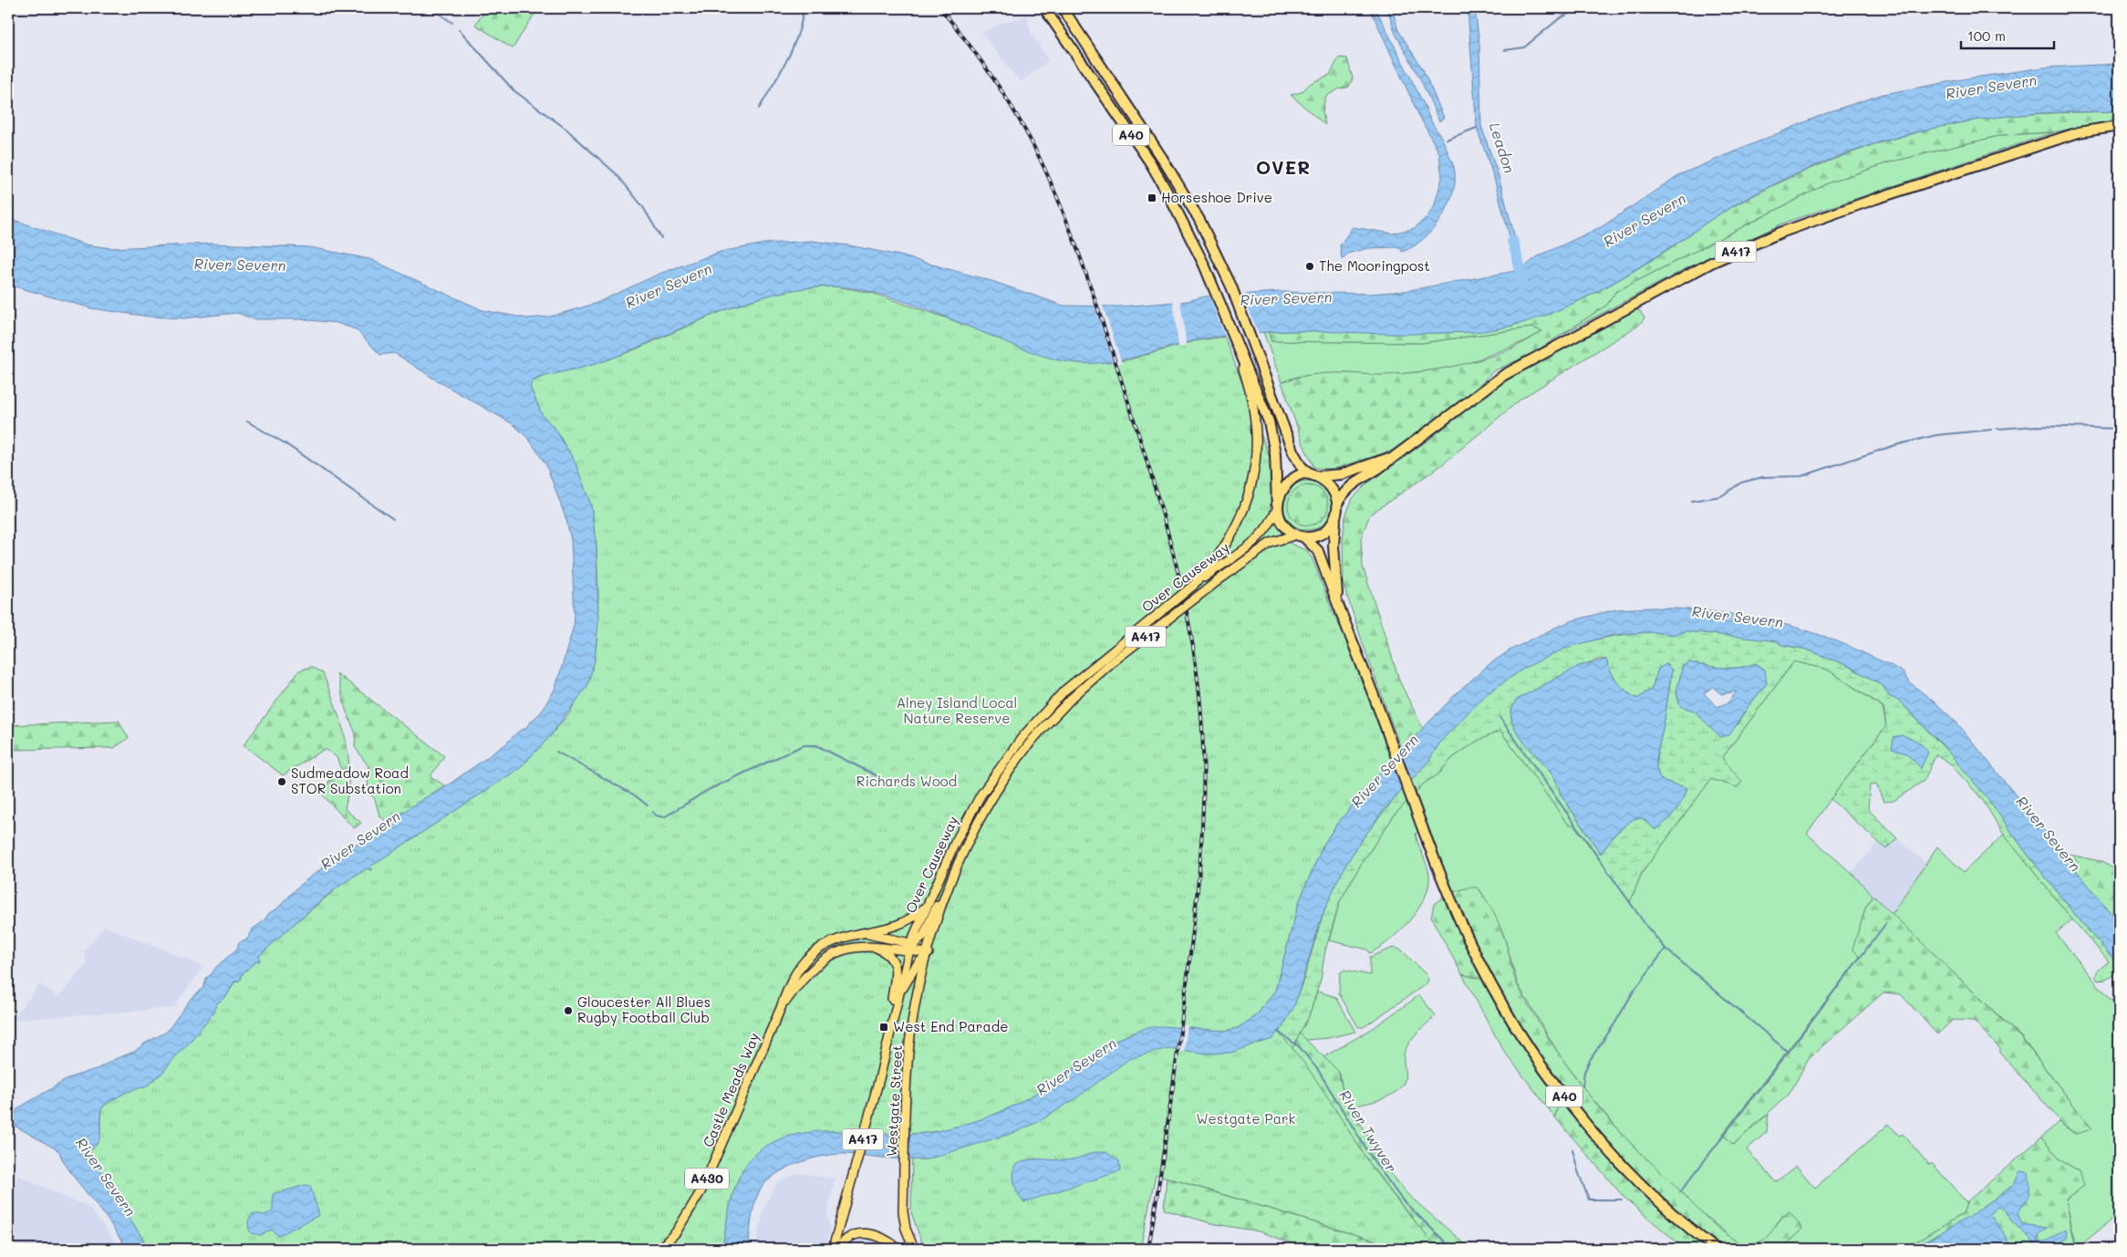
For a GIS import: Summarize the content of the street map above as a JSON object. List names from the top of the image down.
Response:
{
  "streets": {
    "highway": ["A40", "A417"],
    "main road": [
      "Over Causeway",
      "Castle Meads Way",
      "Westgate Street",
      "A430"
    ]
  },
  "crossings": [
    ["A40", "A417"],
    ["A40", "Over Causeway"],
    ["A417", "Over Causeway"],
    ["A417", "Castle Meads Way"],
    ["A417", "Westgate Street"],
    ["Over Causeway", "Castle Meads Way"],
    ["Over Causeway", "Westgate Street"],
    ["Castle Meads Way", "Westgate Street"]
  ],
  "districts": ["OVER"],
  "water": ["River Severn", "Leadon", "River Twyver"],
  "parks": ["Alney Island Local Nature Reserve", "Richards Wood", "Westgate Park"],
  "places": {
    "transit": ["Horseshoe Drive", "West End Parade"],
    "other": ["The Mooringpost", "Sudmeadow Road STOR Substation", "Gloucester All Blues Rugby Football Club"]
  },
  "scale_bar": "100 m"
}
